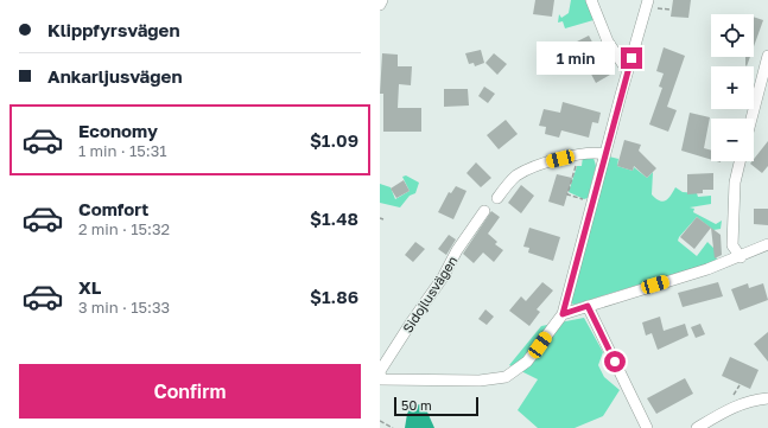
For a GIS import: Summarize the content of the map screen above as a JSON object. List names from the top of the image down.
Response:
{
  "streets": {
    "street": ["Sidojlusvägen"]
  },
  "scale_bar": "50 m",
  "page": {
    "banner": ["Klippfyrsvägen", "Ankarljusvägen"],
    "map_buttons": ["+", "−"],
    "bubble": "1 min",
    "list": [
      {
        "name": "Economy",
        "note": "1 min · 15:31",
        "value": "$1.09"
      },
      {
        "name": "Comfort",
        "note": "2 min · 15:32",
        "value": "$1.48"
      },
      {
        "name": "XL",
        "note": "3 min · 15:33",
        "value": "$1.86"
      }
    ],
    "buttons": "Confirm",
    "scale": "50 m"
  }
}
